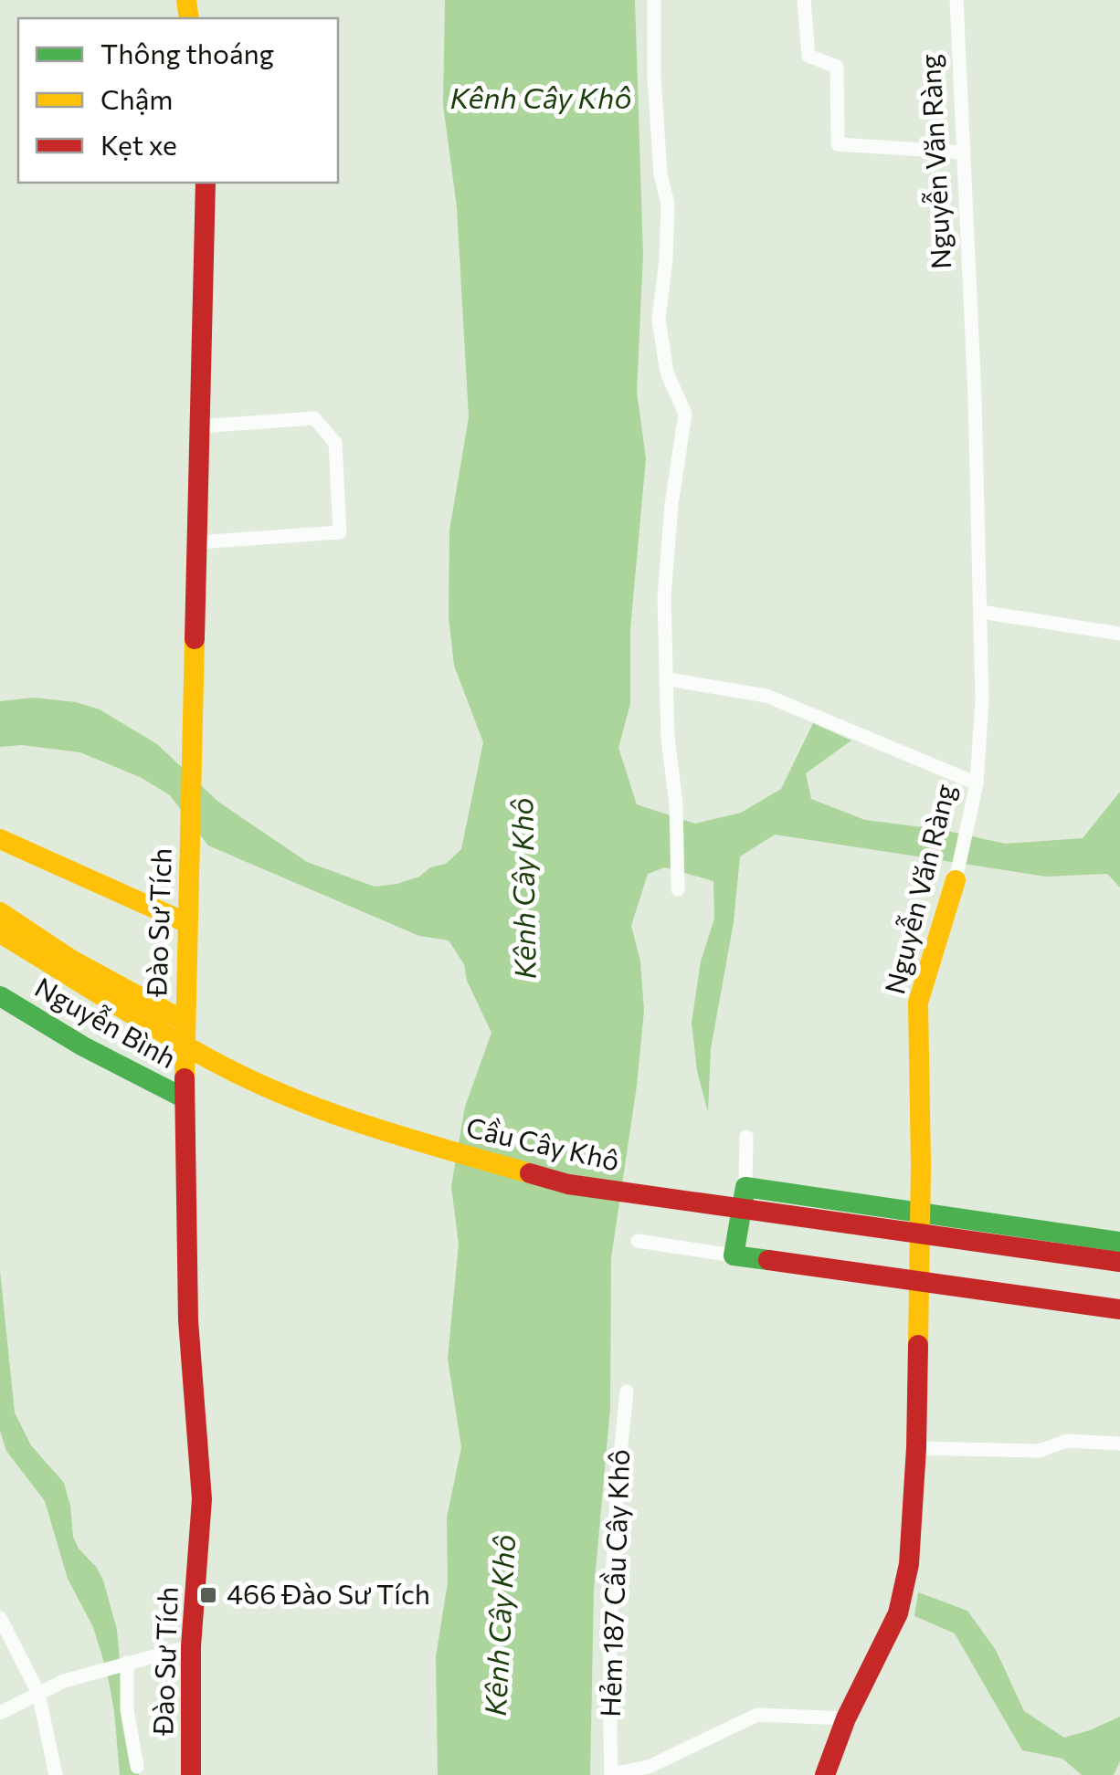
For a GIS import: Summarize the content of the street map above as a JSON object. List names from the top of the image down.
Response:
{
  "streets": {
    "main road": [
      "Nguyễn Văn Ràng",
      "Đào Sư Tích",
      "Nguyễn Bình",
      "Cầu Cây Khô"
    ],
    "street": ["Hẻm 187 Cầu Cây Khô"]
  },
  "crossings": [
    ["Đào Sư Tích", "Nguyễn Bình"]
  ],
  "water": ["Kênh Cây Khô"],
  "places": {
    "transit": ["466 Đào Sư Tích"]
  },
  "legend": ["Thông thoáng", "Chậm", "Kẹt xe"]
}
